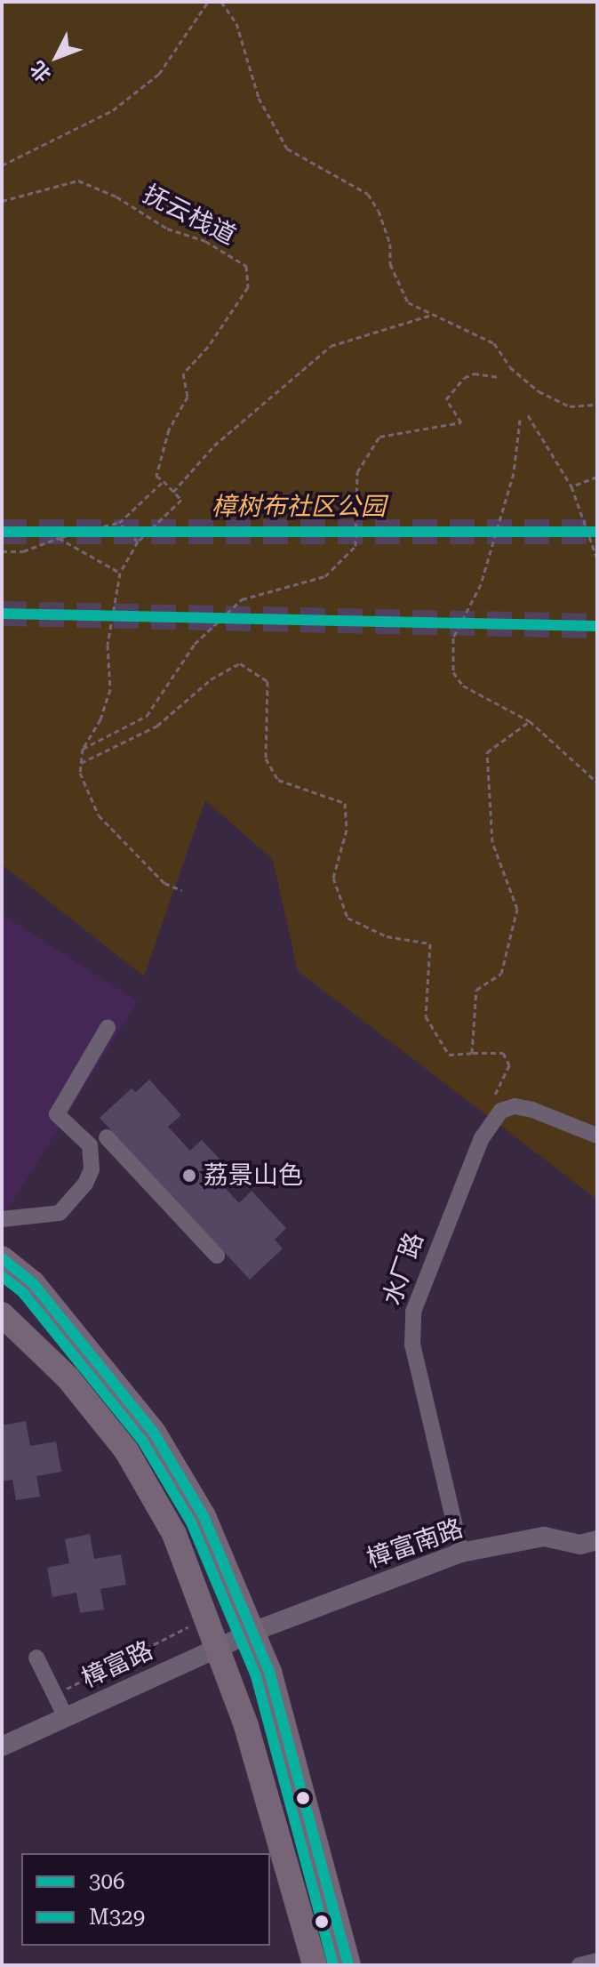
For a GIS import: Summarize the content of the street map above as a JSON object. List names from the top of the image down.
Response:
{
  "streets": {
    "street": ["水厂路", "樟富南路", "樟富路"],
    "path": ["抚云栈道"]
  },
  "crossings": [
    ["水厂路", "樟富南路"],
    ["樟富南路", "樟富路"]
  ],
  "parks": ["樟树布社区公园"],
  "places": ["荔景山色"],
  "lines": ["transit line 306", "transit line M329"],
  "legend": ["306", "M329"],
  "north": "bottom left"
}
